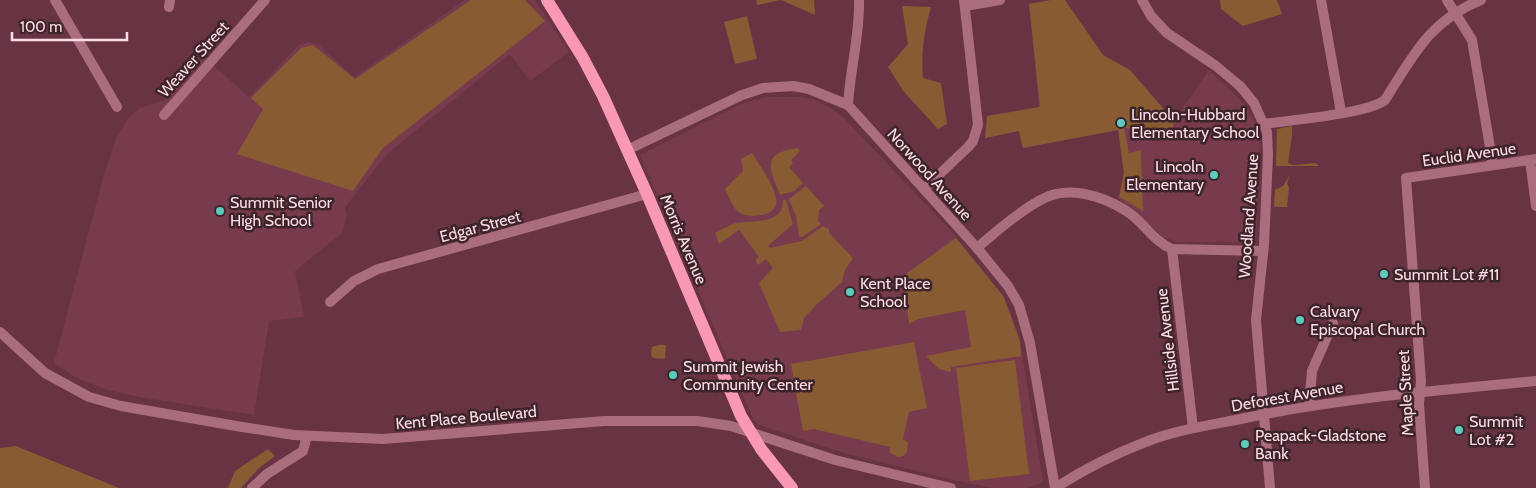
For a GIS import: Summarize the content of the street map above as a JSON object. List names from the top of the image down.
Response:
{
  "streets": {
    "main road": ["Morris Avenue"],
    "street": [
      "Weaver Street",
      "Euclid Avenue",
      "Norwood Avenue",
      "Woodland Avenue",
      "Edgar Street",
      "Hillside Avenue",
      "Maple Street",
      "Deforest Avenue",
      "Kent Place Boulevard"
    ]
  },
  "crossings": [
    ["Euclid Avenue", "Maple Street"],
    ["Norwood Avenue", "Morris Avenue"],
    ["Norwood Avenue", "Deforest Avenue"],
    ["Woodland Avenue", "Deforest Avenue"],
    ["Edgar Street", "Morris Avenue"],
    ["Morris Avenue", "Kent Place Boulevard"],
    ["Hillside Avenue", "Deforest Avenue"],
    ["Maple Street", "Deforest Avenue"]
  ],
  "places": [
    "Lincoln-Hubbard Elementary School",
    "Lincoln Elementary",
    "Summit Senior High School",
    "Summit Lot #11",
    "Kent Place School",
    "Calvary Episcopal Church",
    "Summit Jewish Community Center",
    "Summit Lot #2",
    "Peapack-Gladstone Bank"
  ],
  "scale_bar": "100 m"
}
